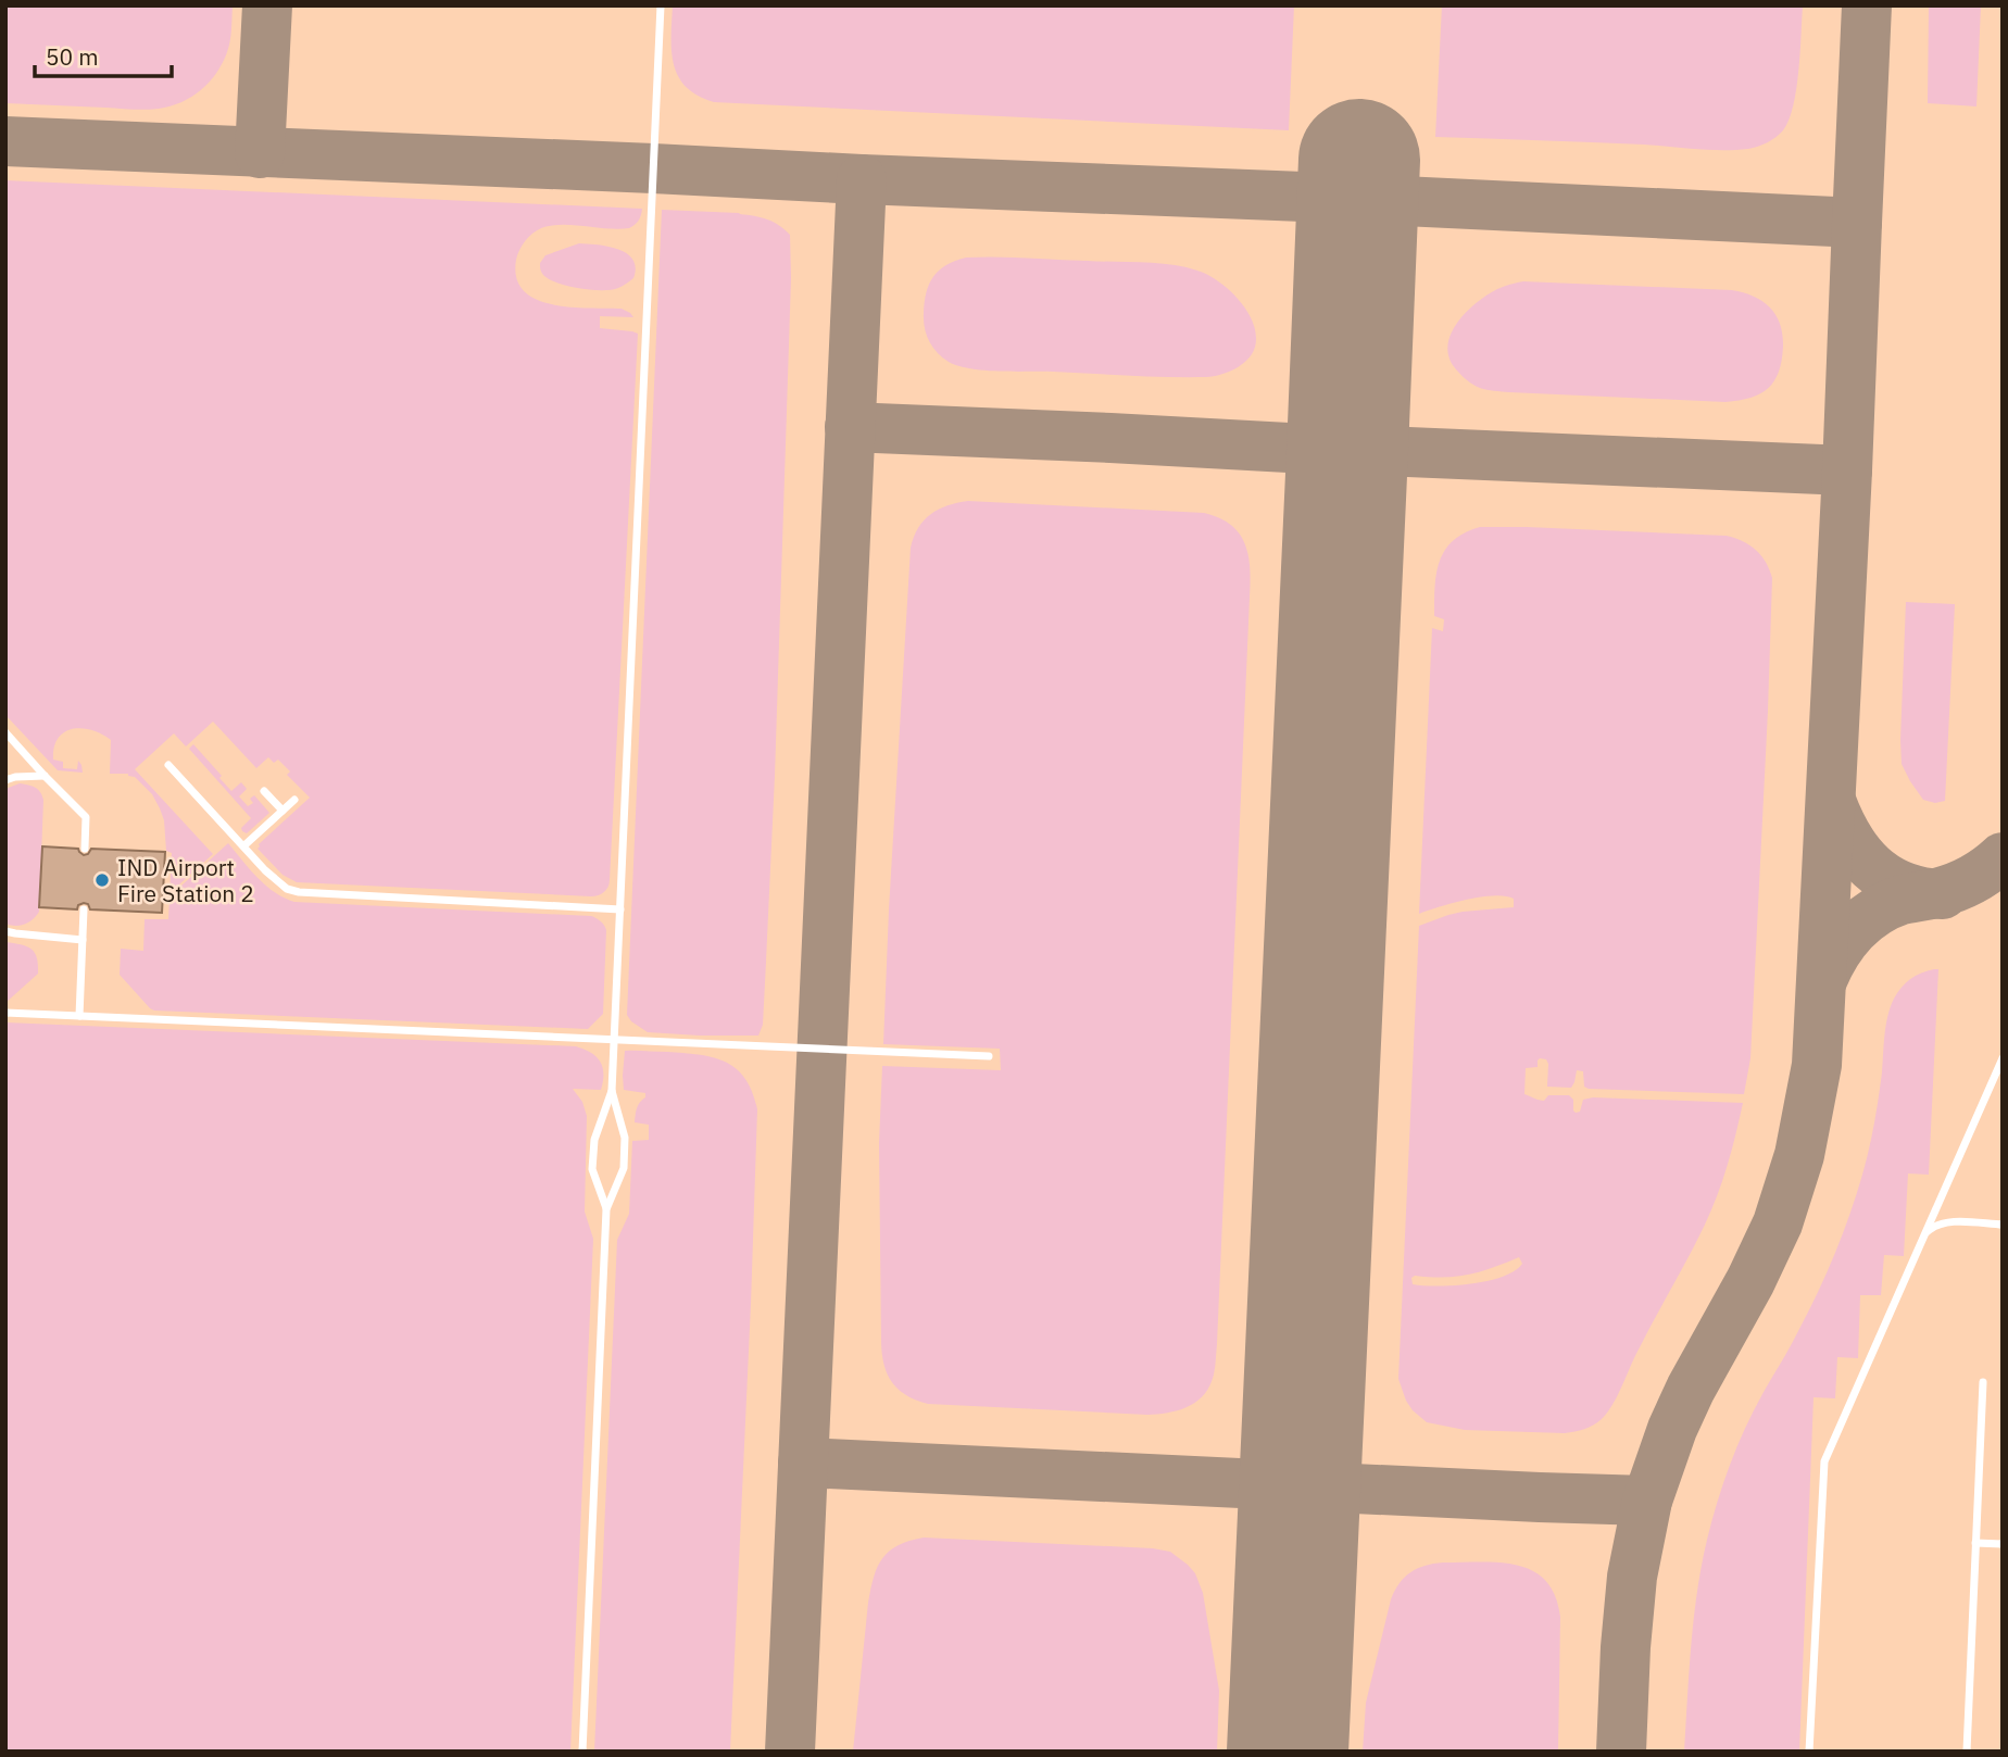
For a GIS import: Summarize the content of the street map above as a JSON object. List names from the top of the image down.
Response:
{
  "places": ["IND Airport Fire Station 2"],
  "scale_bar": "50 m"
}
